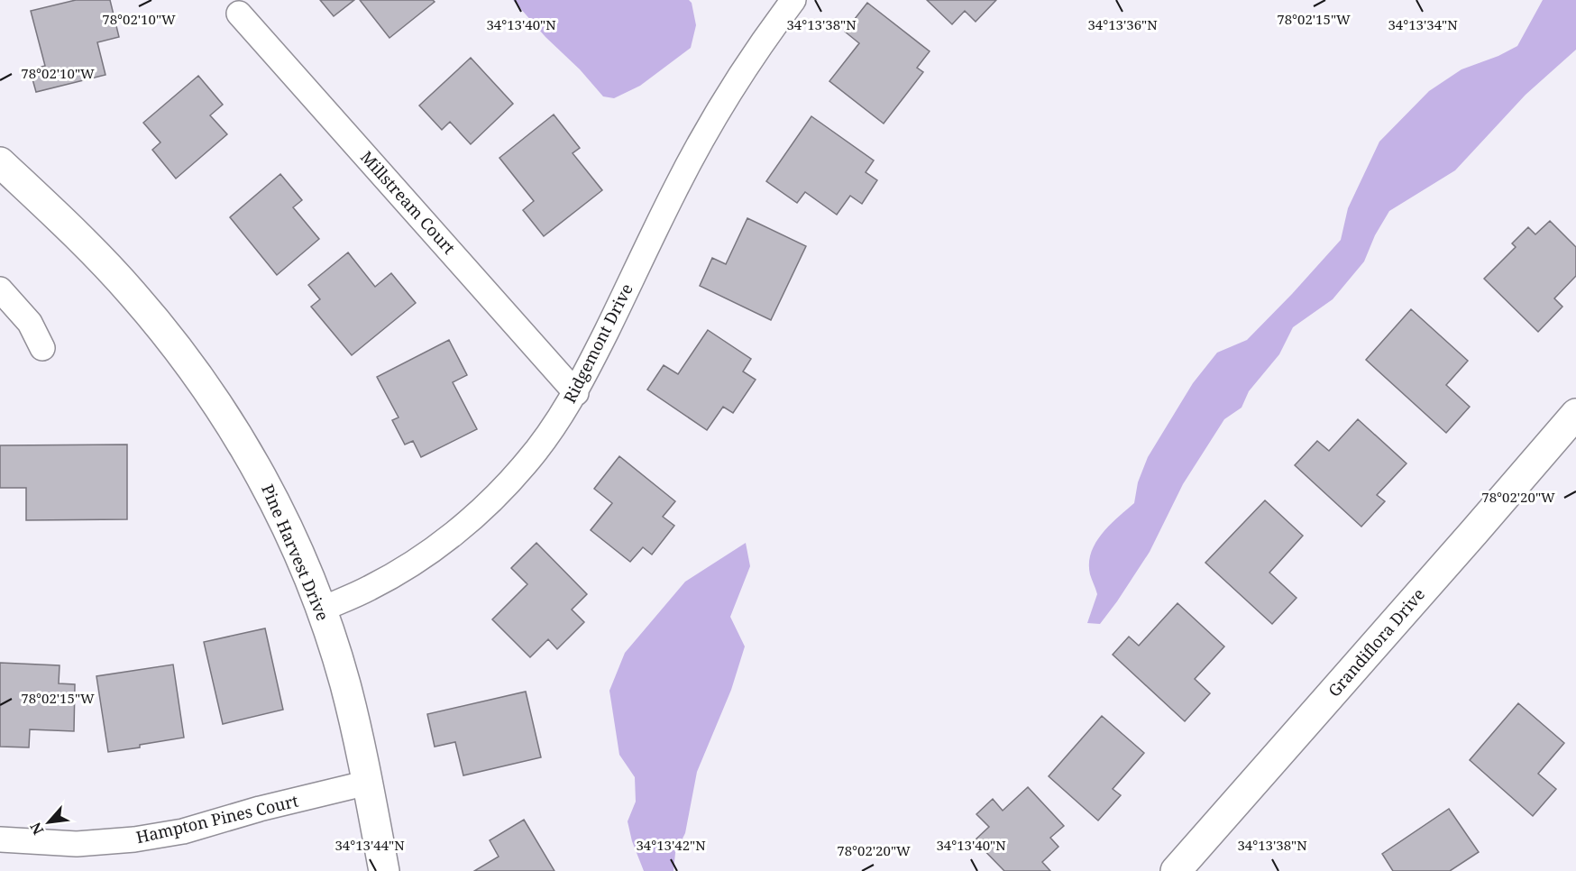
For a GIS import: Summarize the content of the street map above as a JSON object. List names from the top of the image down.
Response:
{
  "streets": {
    "street": [
      "Millstream Court",
      "Ridgemont Drive",
      "Pine Harvest Drive",
      "Grandiflora Drive",
      "Hampton Pines Court"
    ]
  },
  "crossings": [
    ["Millstream Court", "Ridgemont Drive"],
    ["Ridgemont Drive", "Pine Harvest Drive"],
    ["Pine Harvest Drive", "Hampton Pines Court"]
  ],
  "north": "bottom left",
  "coordinates": [
    "78°02'10\"W",
    "78°02'15\"W",
    "34°13'40\"N",
    "34°13'38\"N",
    "34°13'36\"N",
    "34°13'34\"N",
    "78°02'20\"W",
    "34°13'44\"N",
    "34°13'42\"N"
  ]
}
